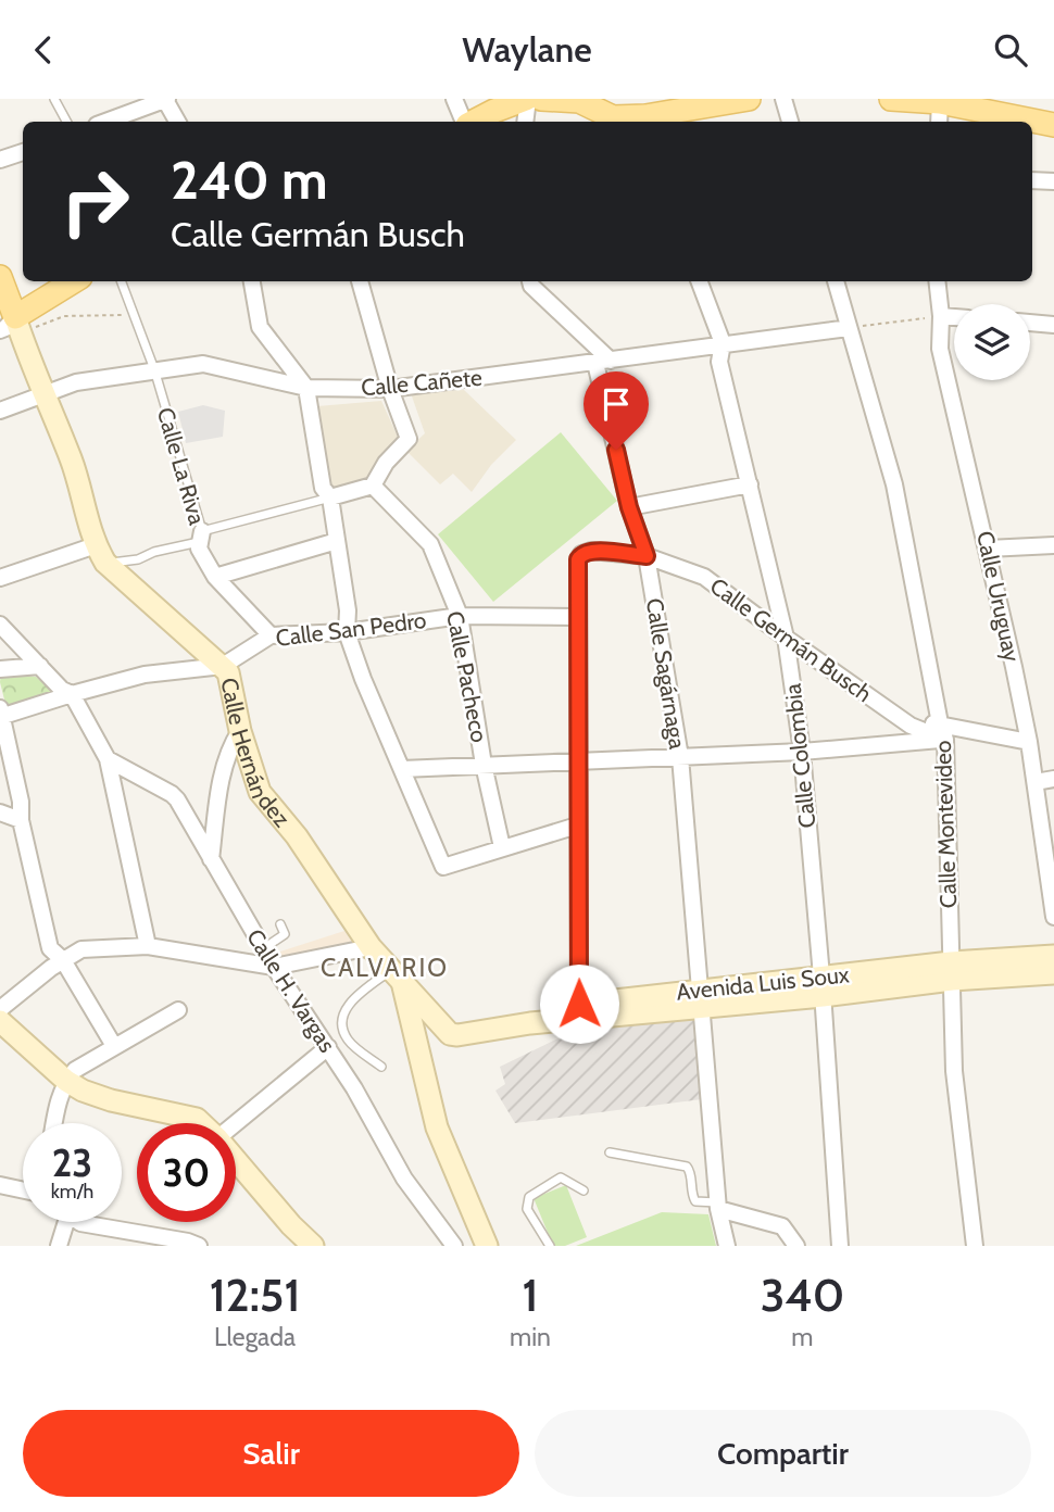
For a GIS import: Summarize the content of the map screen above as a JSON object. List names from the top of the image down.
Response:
{
  "streets": {
    "main road": ["Calle Hernández", "Avenida Luis Soux"],
    "street": [
      "Calle Cañete",
      "Calle La Riva",
      "Calle Uruguay",
      "Calle San Pedro",
      "Calle Germán Busch",
      "Calle Sagárnaga",
      "Calle Pacheco",
      "Calle Colombia",
      "Calle Montevideo",
      "Calle H. Vargas"
    ]
  },
  "crossings": [
    ["Calle Cañete", "Calle La Riva"],
    ["Calle Cañete", "Calle Sagárnaga"],
    ["Calle Cañete", "Calle Colombia"],
    ["Calle Cañete", "Calle Montevideo"],
    ["Calle La Riva", "Calle San Pedro"],
    ["Calle San Pedro", "Calle Germán Busch"],
    ["Calle San Pedro", "Calle Pacheco"],
    ["Calle San Pedro", "Calle Hernández"],
    ["Calle Germán Busch", "Calle Sagárnaga"],
    ["Calle Germán Busch", "Calle Colombia"],
    ["Calle Germán Busch", "Calle Montevideo"],
    ["Calle Germán Busch", "Avenida Luis Soux"],
    ["Calle Sagárnaga", "Avenida Luis Soux"],
    ["Calle Hernández", "Avenida Luis Soux"],
    ["Calle Colombia", "Avenida Luis Soux"],
    ["Calle Montevideo", "Avenida Luis Soux"]
  ],
  "districts": ["CALVARIO"],
  "page": {
    "header": "Waylane",
    "turn": ["240 m", "Calle Germán Busch"],
    "speed": "23 km/h",
    "limit": "30",
    "eta": [
      "12:51",
      "Llegada",
      "1",
      "min",
      "340",
      "m"
    ],
    "buttons": ["Salir", "Compartir"]
  }
}
